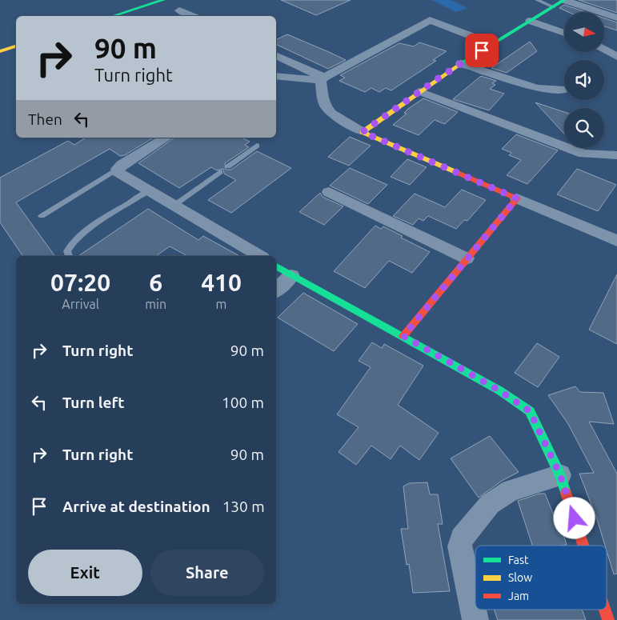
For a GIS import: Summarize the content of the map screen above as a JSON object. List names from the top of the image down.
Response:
{
  "legend": ["Fast", "Slow", "Jam"],
  "north": "right",
  "page": {
    "turn": ["90 m", "Turn right"],
    "then": "Then",
    "eta": [
      "07:20",
      "Arrival",
      "6",
      "min",
      "410",
      "m"
    ],
    "list": [
      {
        "name": "Turn right",
        "value": "90 m"
      },
      {
        "name": "Turn left",
        "value": "100 m"
      },
      {
        "name": "Turn right",
        "value": "90 m"
      },
      {
        "name": "Arrive at destination",
        "value": "130 m"
      }
    ],
    "buttons": ["Exit", "Share"]
  }
}
